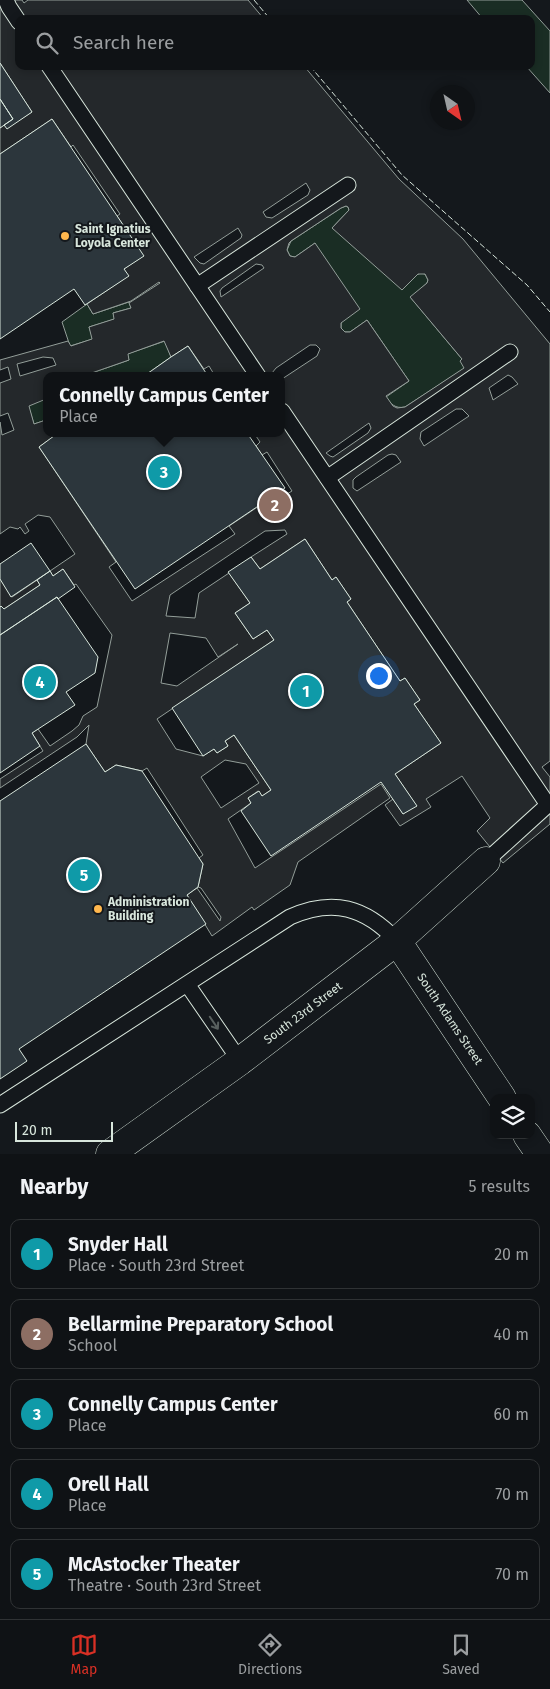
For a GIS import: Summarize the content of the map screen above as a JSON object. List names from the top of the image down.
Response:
{
  "streets": {
    "street": ["South 23rd Street", "South Adams Street"]
  },
  "crossings": [
    ["South 23rd Street", "South Adams Street"]
  ],
  "places": ["Saint Ignatius Loyola Center", "Administration Building"],
  "scale_bar": "20 m",
  "north": "bottom right",
  "page": {
    "search": "Search here",
    "popup": ["Connelly Campus Center", "Place"],
    "pins": [
      "3",
      "2",
      "4",
      "1",
      "5"
    ],
    "scale": "20 m",
    "heading": ["Nearby", "5 results"],
    "list": [
      {
        "mark": "1",
        "name": "Snyder Hall",
        "note": "Place · South 23rd Street",
        "value": "20 m"
      },
      {
        "mark": "2",
        "name": "Bellarmine Preparatory School",
        "note": "School",
        "value": "40 m"
      },
      {
        "mark": "3",
        "name": "Connelly Campus Center",
        "note": "Place",
        "value": "60 m"
      },
      {
        "mark": "4",
        "name": "Orell Hall",
        "note": "Place",
        "value": "70 m"
      },
      {
        "mark": "5",
        "name": "McAstocker Theater",
        "note": "Theatre · South 23rd Street",
        "value": "70 m"
      }
    ],
    "nav": ["Map", "Directions", "Saved"]
  }
}
